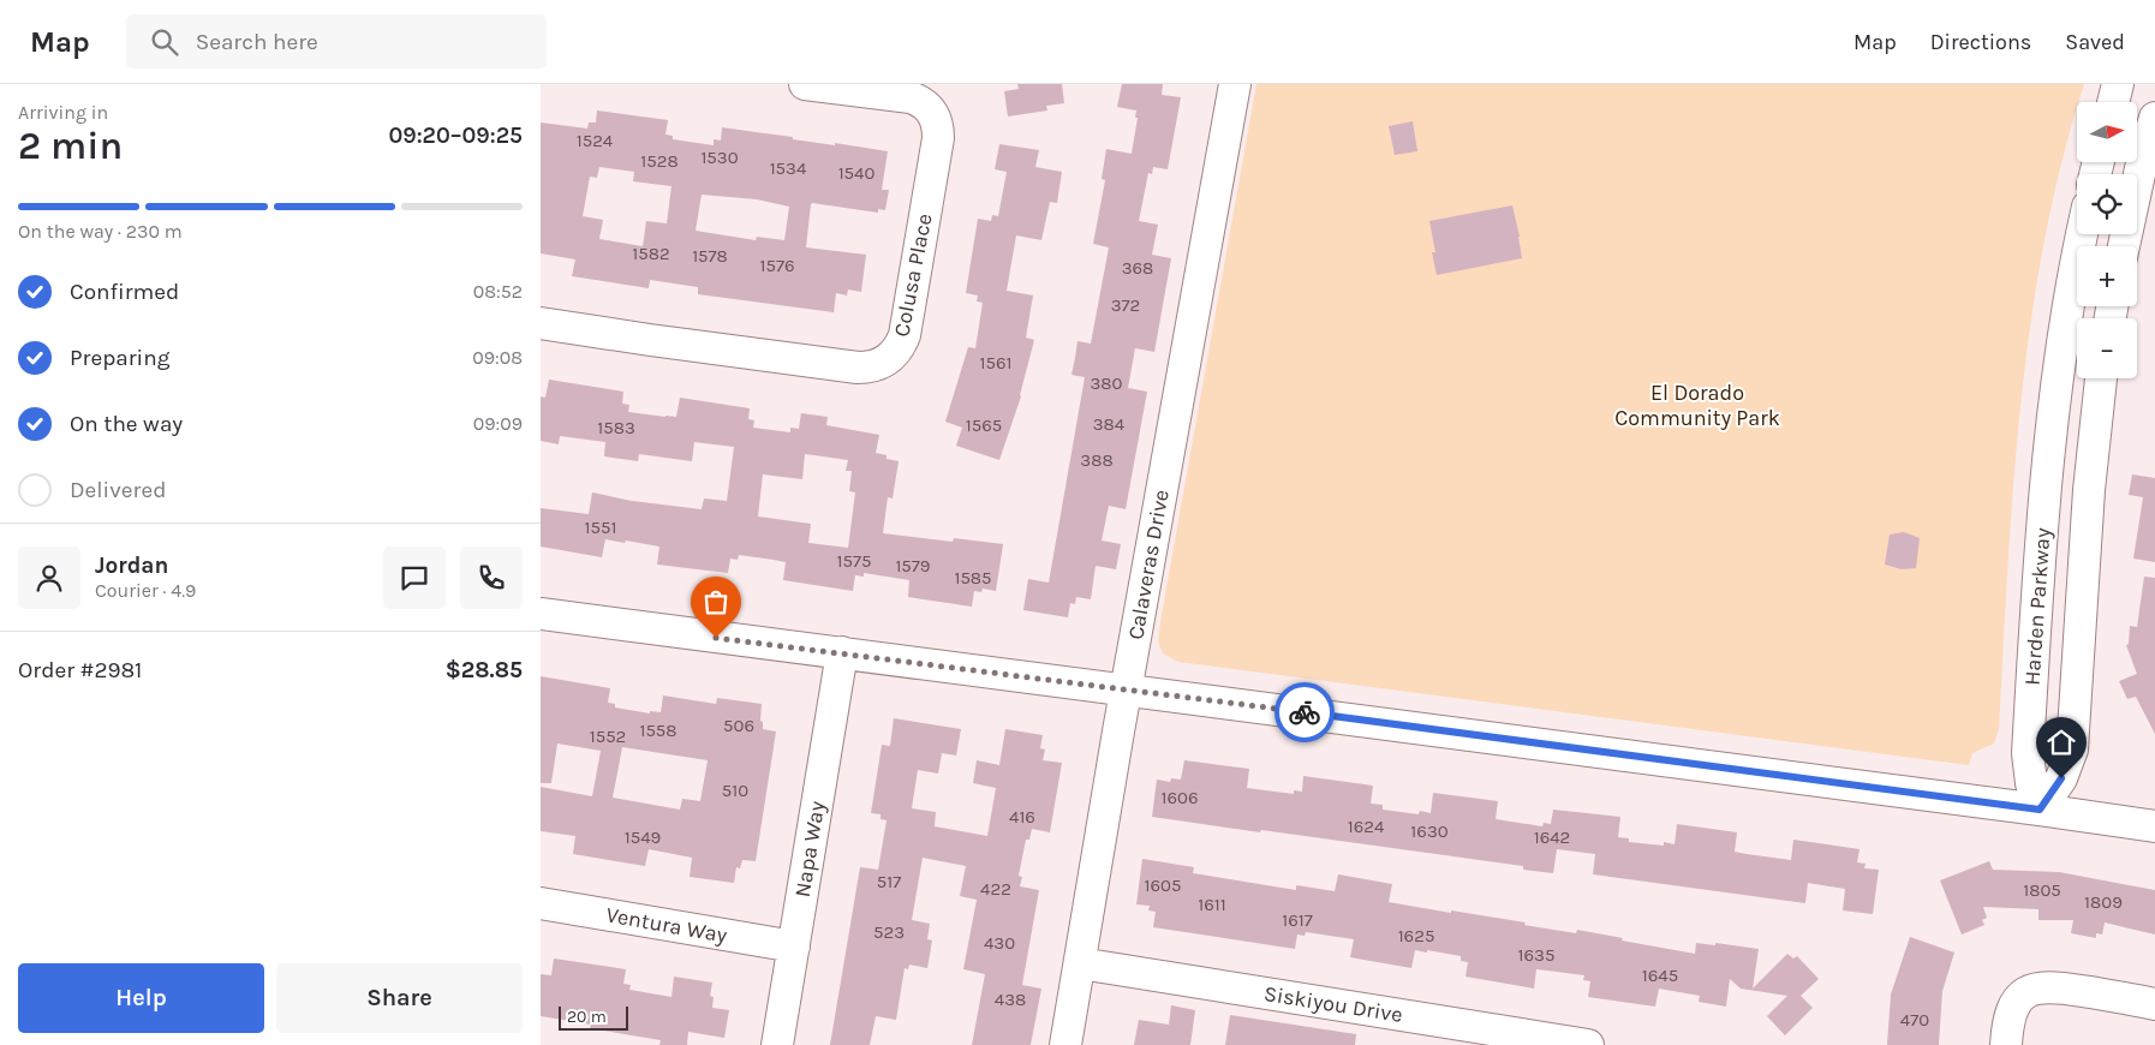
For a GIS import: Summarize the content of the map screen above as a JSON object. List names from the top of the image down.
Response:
{
  "streets": {
    "street": [
      "Colusa Place",
      "Calaveras Drive",
      "Harden Parkway",
      "Napa Way",
      "Ventura Way",
      "Siskiyou Drive"
    ]
  },
  "crossings": [
    ["Calaveras Drive", "Siskiyou Drive"],
    ["Napa Way", "Ventura Way"]
  ],
  "parks": ["El Dorado Community Park"],
  "house_numbers": [
    "1524",
    "1530",
    "1528",
    "1534",
    "1540",
    "1582",
    "1578",
    "1576",
    "368",
    "372",
    "1561",
    "380",
    "384",
    "1565",
    "1583",
    "388",
    "1551",
    "1575",
    "1579",
    "1585",
    "506",
    "1558",
    "1552",
    "510",
    "1606",
    "416",
    "1624",
    "1630",
    "1549",
    "1642",
    "517",
    "1605",
    "422",
    "1805",
    "1809",
    "1611",
    "1617",
    "523",
    "1625",
    "430",
    "1635",
    "1645",
    "438",
    "470"
  ],
  "scale_bar": "20 m",
  "north": "right",
  "page": {
    "header": "Map",
    "search": "Search here",
    "nav": ["Map", "Directions", "Saved"],
    "heading": ["2 min", "Arriving in", "09:20–09:25"],
    "panel": [
      "Jordan",
      "Courier · 4.9",
      "Order #2981",
      "$28.85"
    ],
    "map_buttons": ["+", "−"],
    "bar": "On the way · 230 m",
    "list": [
      ["Confirmed", "08:52"],
      ["Preparing", "09:08"],
      ["On the way", "09:09"],
      "Delivered"
    ],
    "buttons": ["Help", "Share"],
    "scale": "20 m"
  }
}
